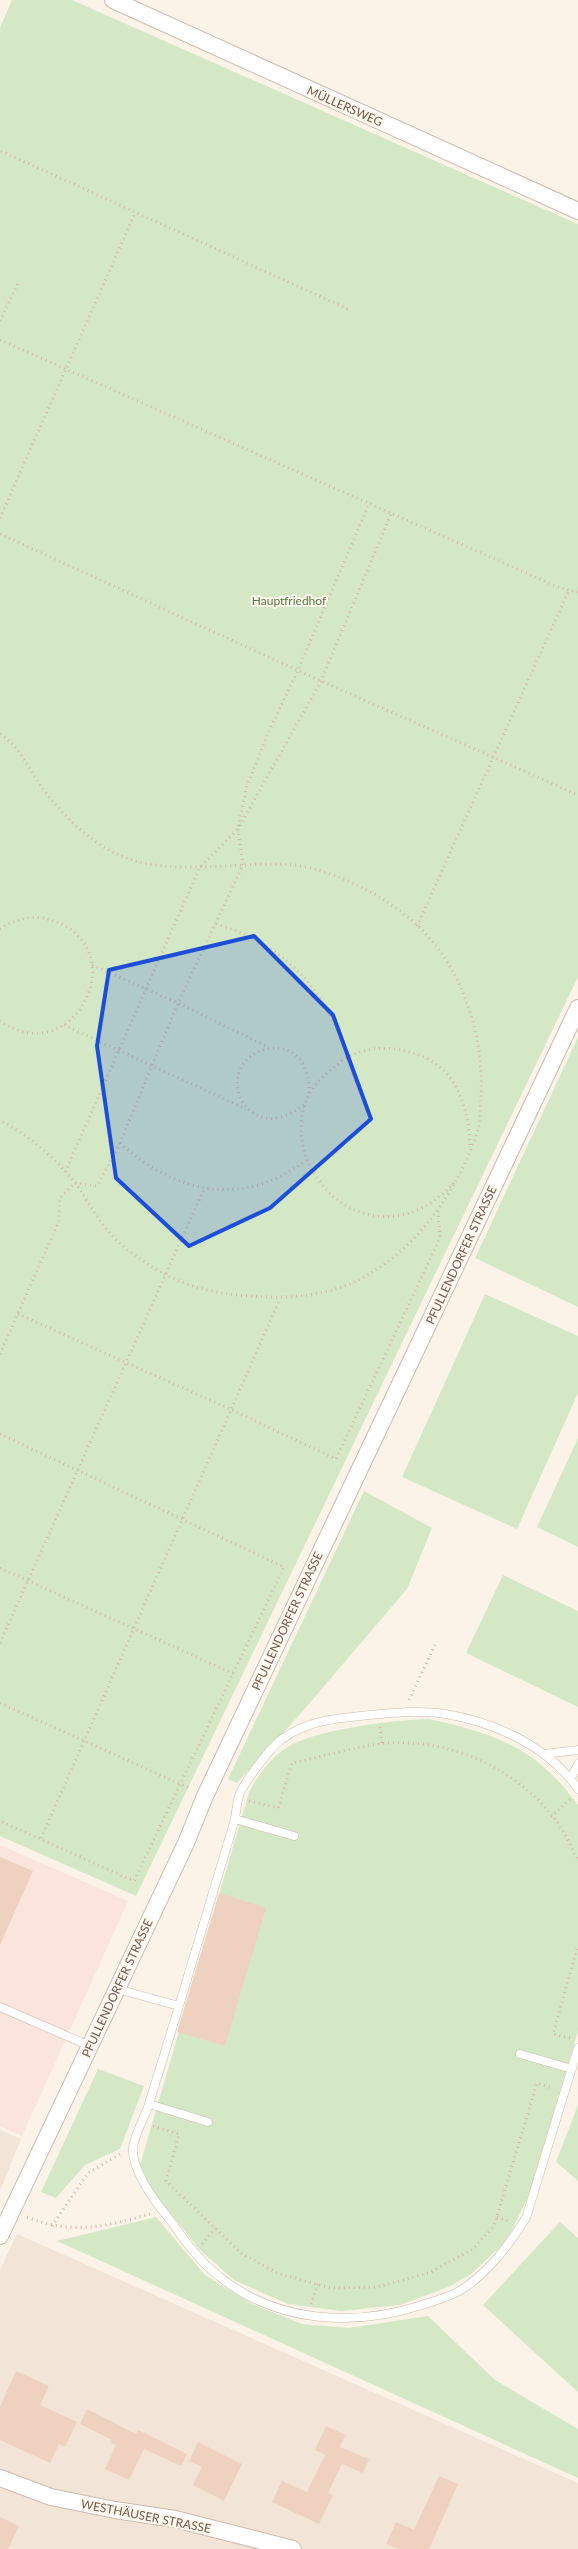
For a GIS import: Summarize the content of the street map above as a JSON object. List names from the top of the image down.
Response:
{
  "streets": {
    "street": ["MÜLLERSWEG", "PFULLENDORFER STRASSE", "WESTHÄUSER STRASSE"]
  },
  "parks": ["Hauptfriedhof"]
}
